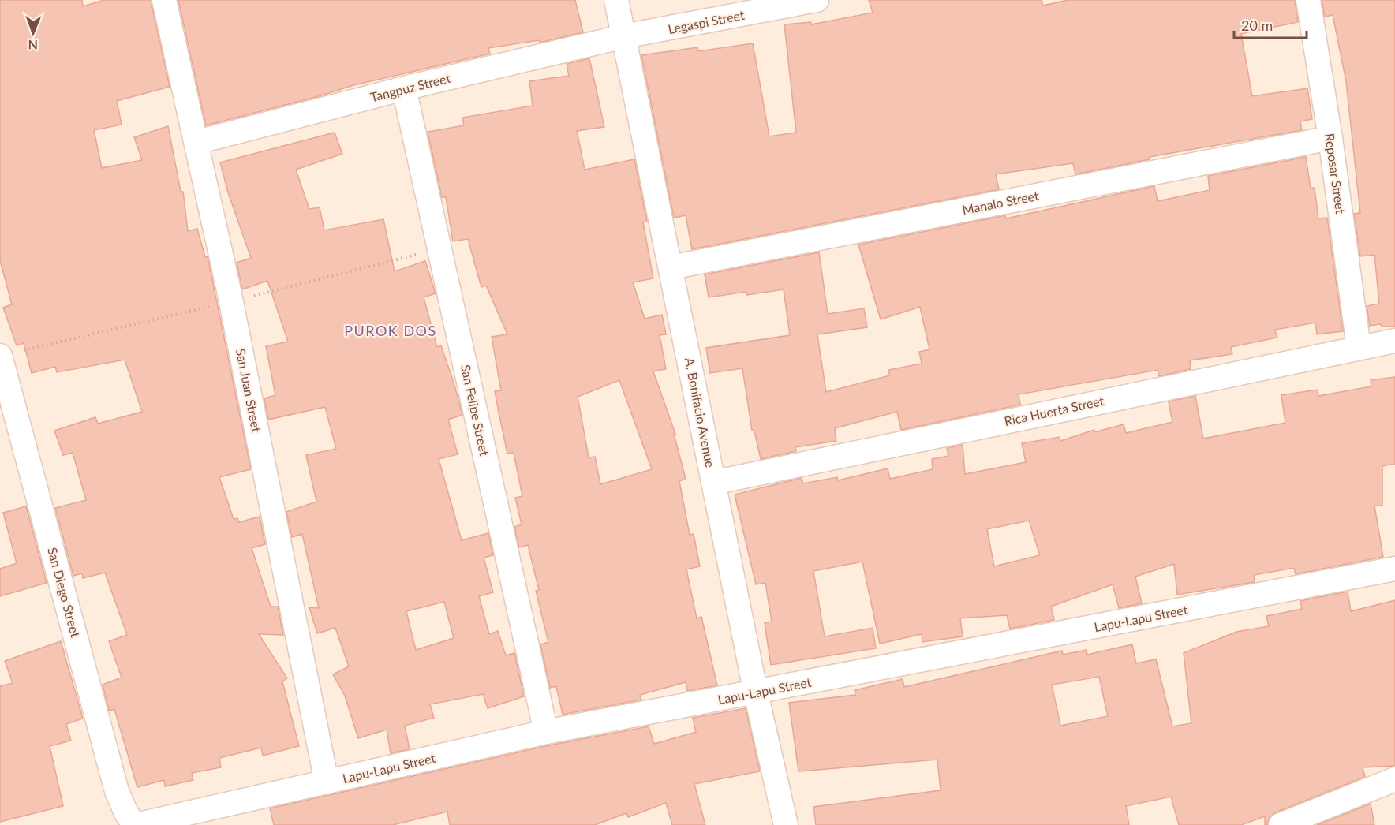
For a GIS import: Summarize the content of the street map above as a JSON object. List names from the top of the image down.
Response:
{
  "streets": {
    "street": [
      "Legaspi Street",
      "Tangpuz Street",
      "Reposar Street",
      "Manalo Street",
      "San Juan Street",
      "San Felipe Street",
      "Rica Huerta Street",
      "A. Bonifacio Avenue",
      "San Diego Street",
      "Lapu-Lapu Street"
    ]
  },
  "crossings": [
    ["Legaspi Street", "Tangpuz Street"],
    ["Legaspi Street", "A. Bonifacio Avenue"],
    ["Tangpuz Street", "San Juan Street"],
    ["Tangpuz Street", "San Felipe Street"],
    ["Tangpuz Street", "A. Bonifacio Avenue"],
    ["Reposar Street", "Manalo Street"],
    ["Reposar Street", "Rica Huerta Street"],
    ["Manalo Street", "A. Bonifacio Avenue"],
    ["San Juan Street", "Lapu-Lapu Street"],
    ["San Felipe Street", "Lapu-Lapu Street"],
    ["Rica Huerta Street", "A. Bonifacio Avenue"],
    ["A. Bonifacio Avenue", "Lapu-Lapu Street"],
    ["San Diego Street", "Lapu-Lapu Street"]
  ],
  "districts": ["PUROK DOS"],
  "scale_bar": "20 m",
  "north": "bottom"
}
